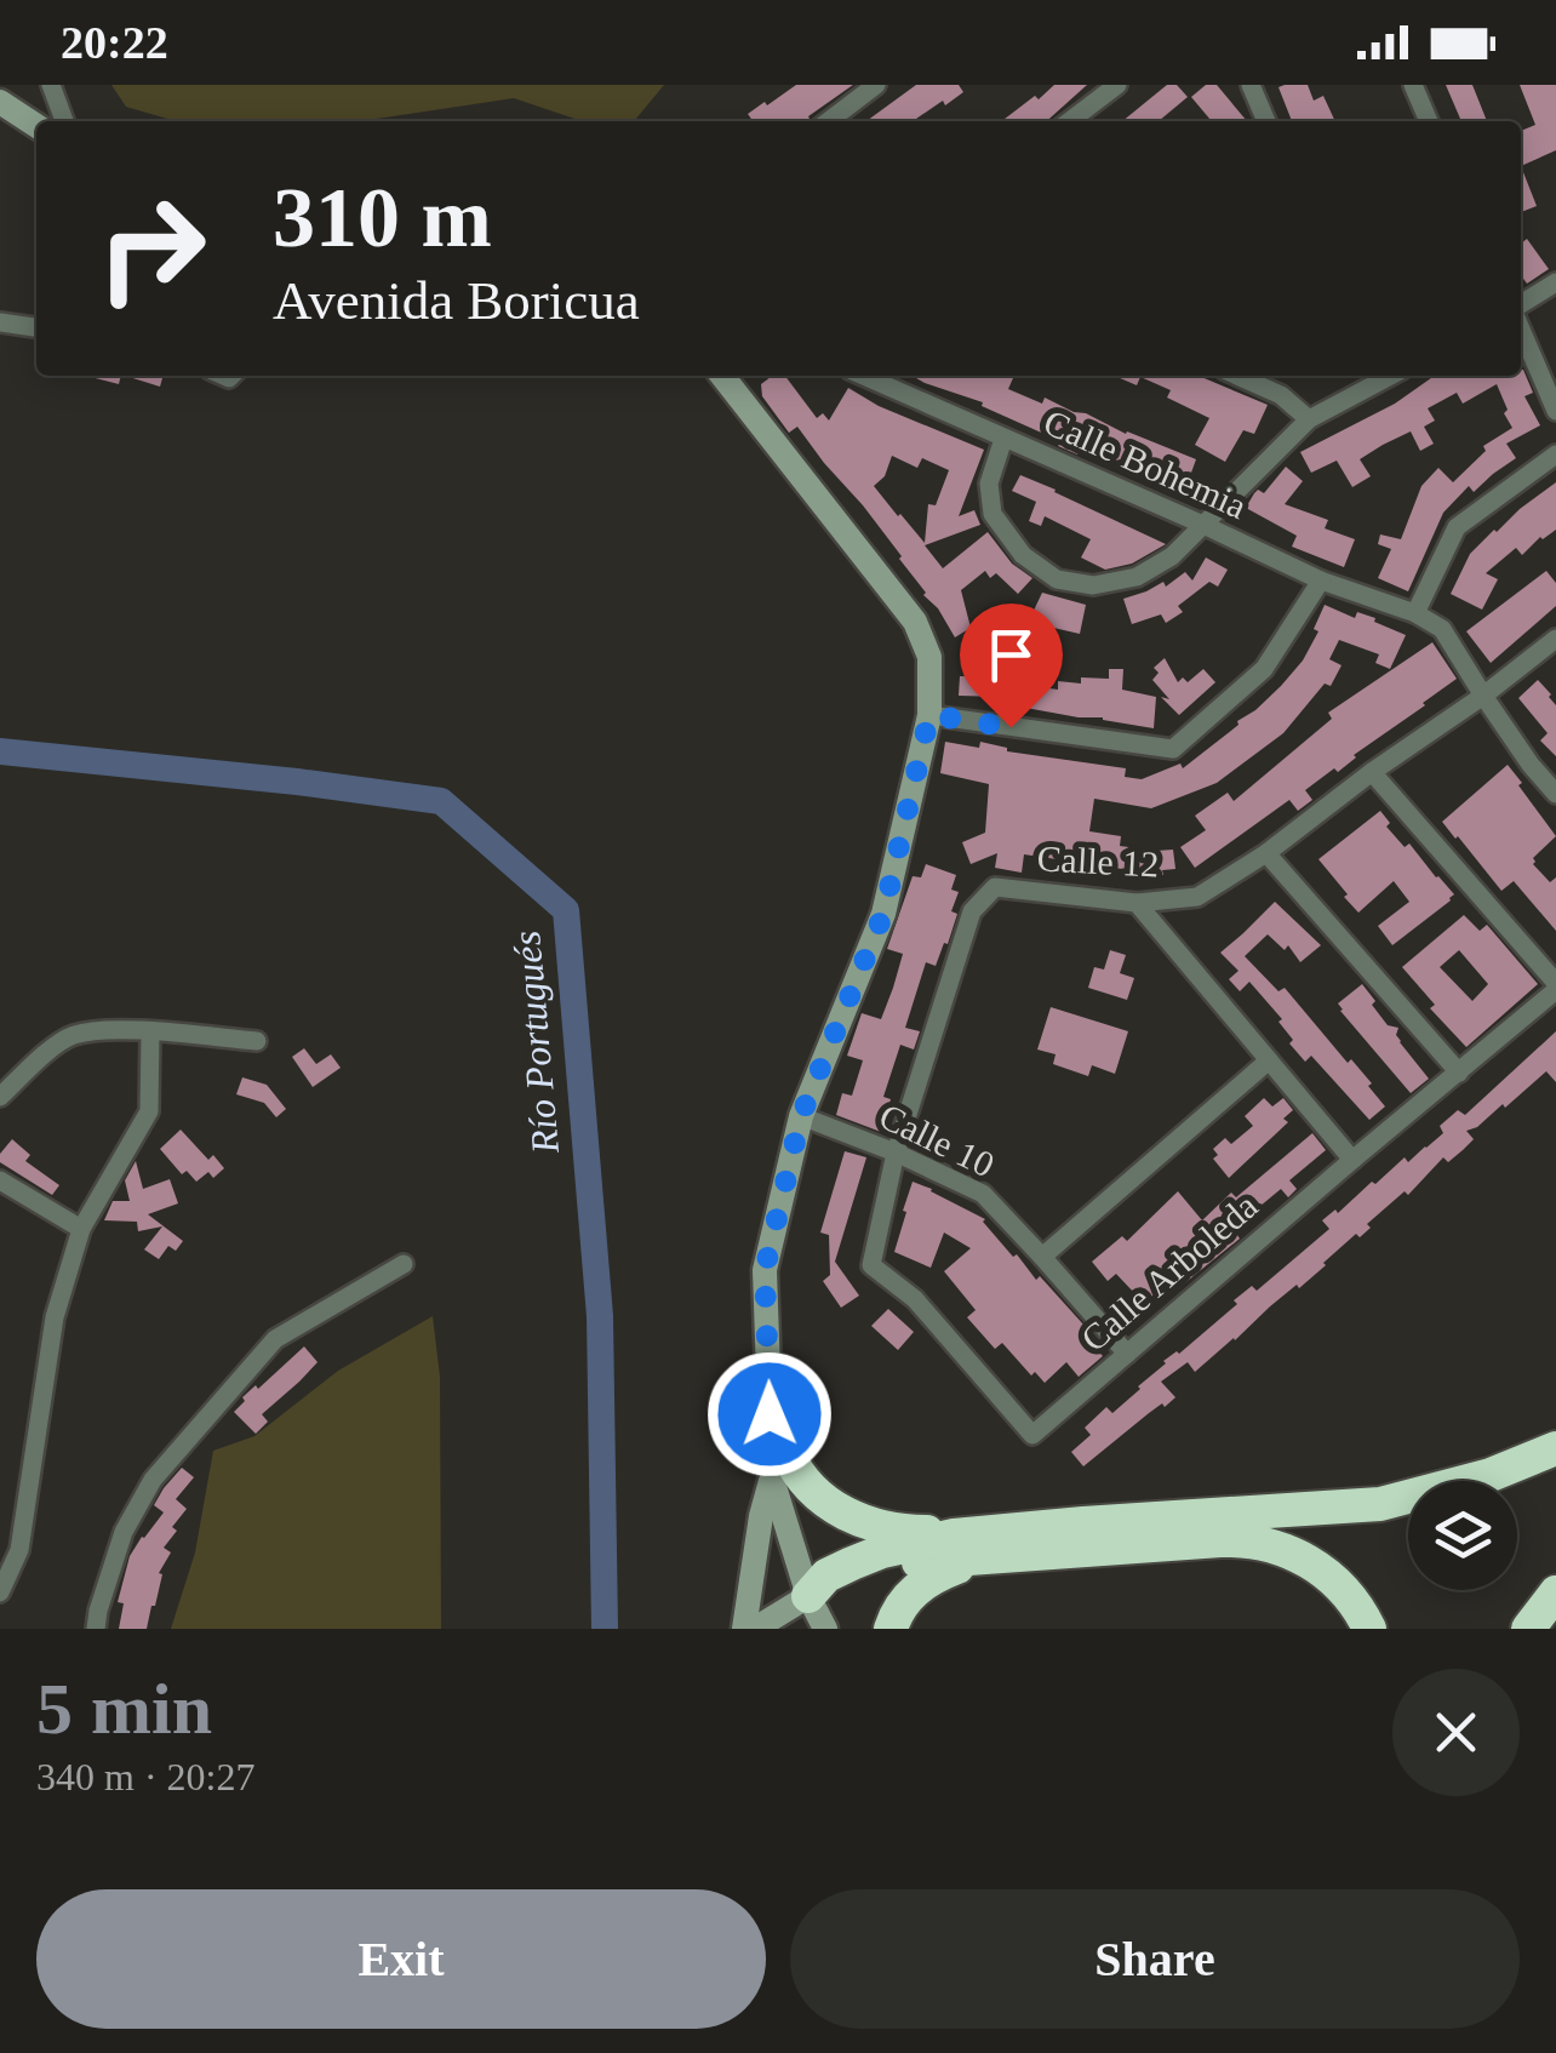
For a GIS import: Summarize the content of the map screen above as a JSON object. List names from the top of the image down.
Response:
{
  "streets": {
    "street": [
      "Calle Bohemia",
      "Calle 12",
      "Calle 10",
      "Calle Arboleda"
    ]
  },
  "crossings": [
    ["Calle 12", "Calle 10"],
    ["Calle 12", "Calle Arboleda"],
    ["Calle 10", "Calle Arboleda"]
  ],
  "water": ["Río Portugués"],
  "page": {
    "status": "20:22",
    "turn": ["310 m", "Avenida Boricua"],
    "heading": ["5 min", "340 m · 20:27"],
    "buttons": ["Exit", "Share"]
  }
}
